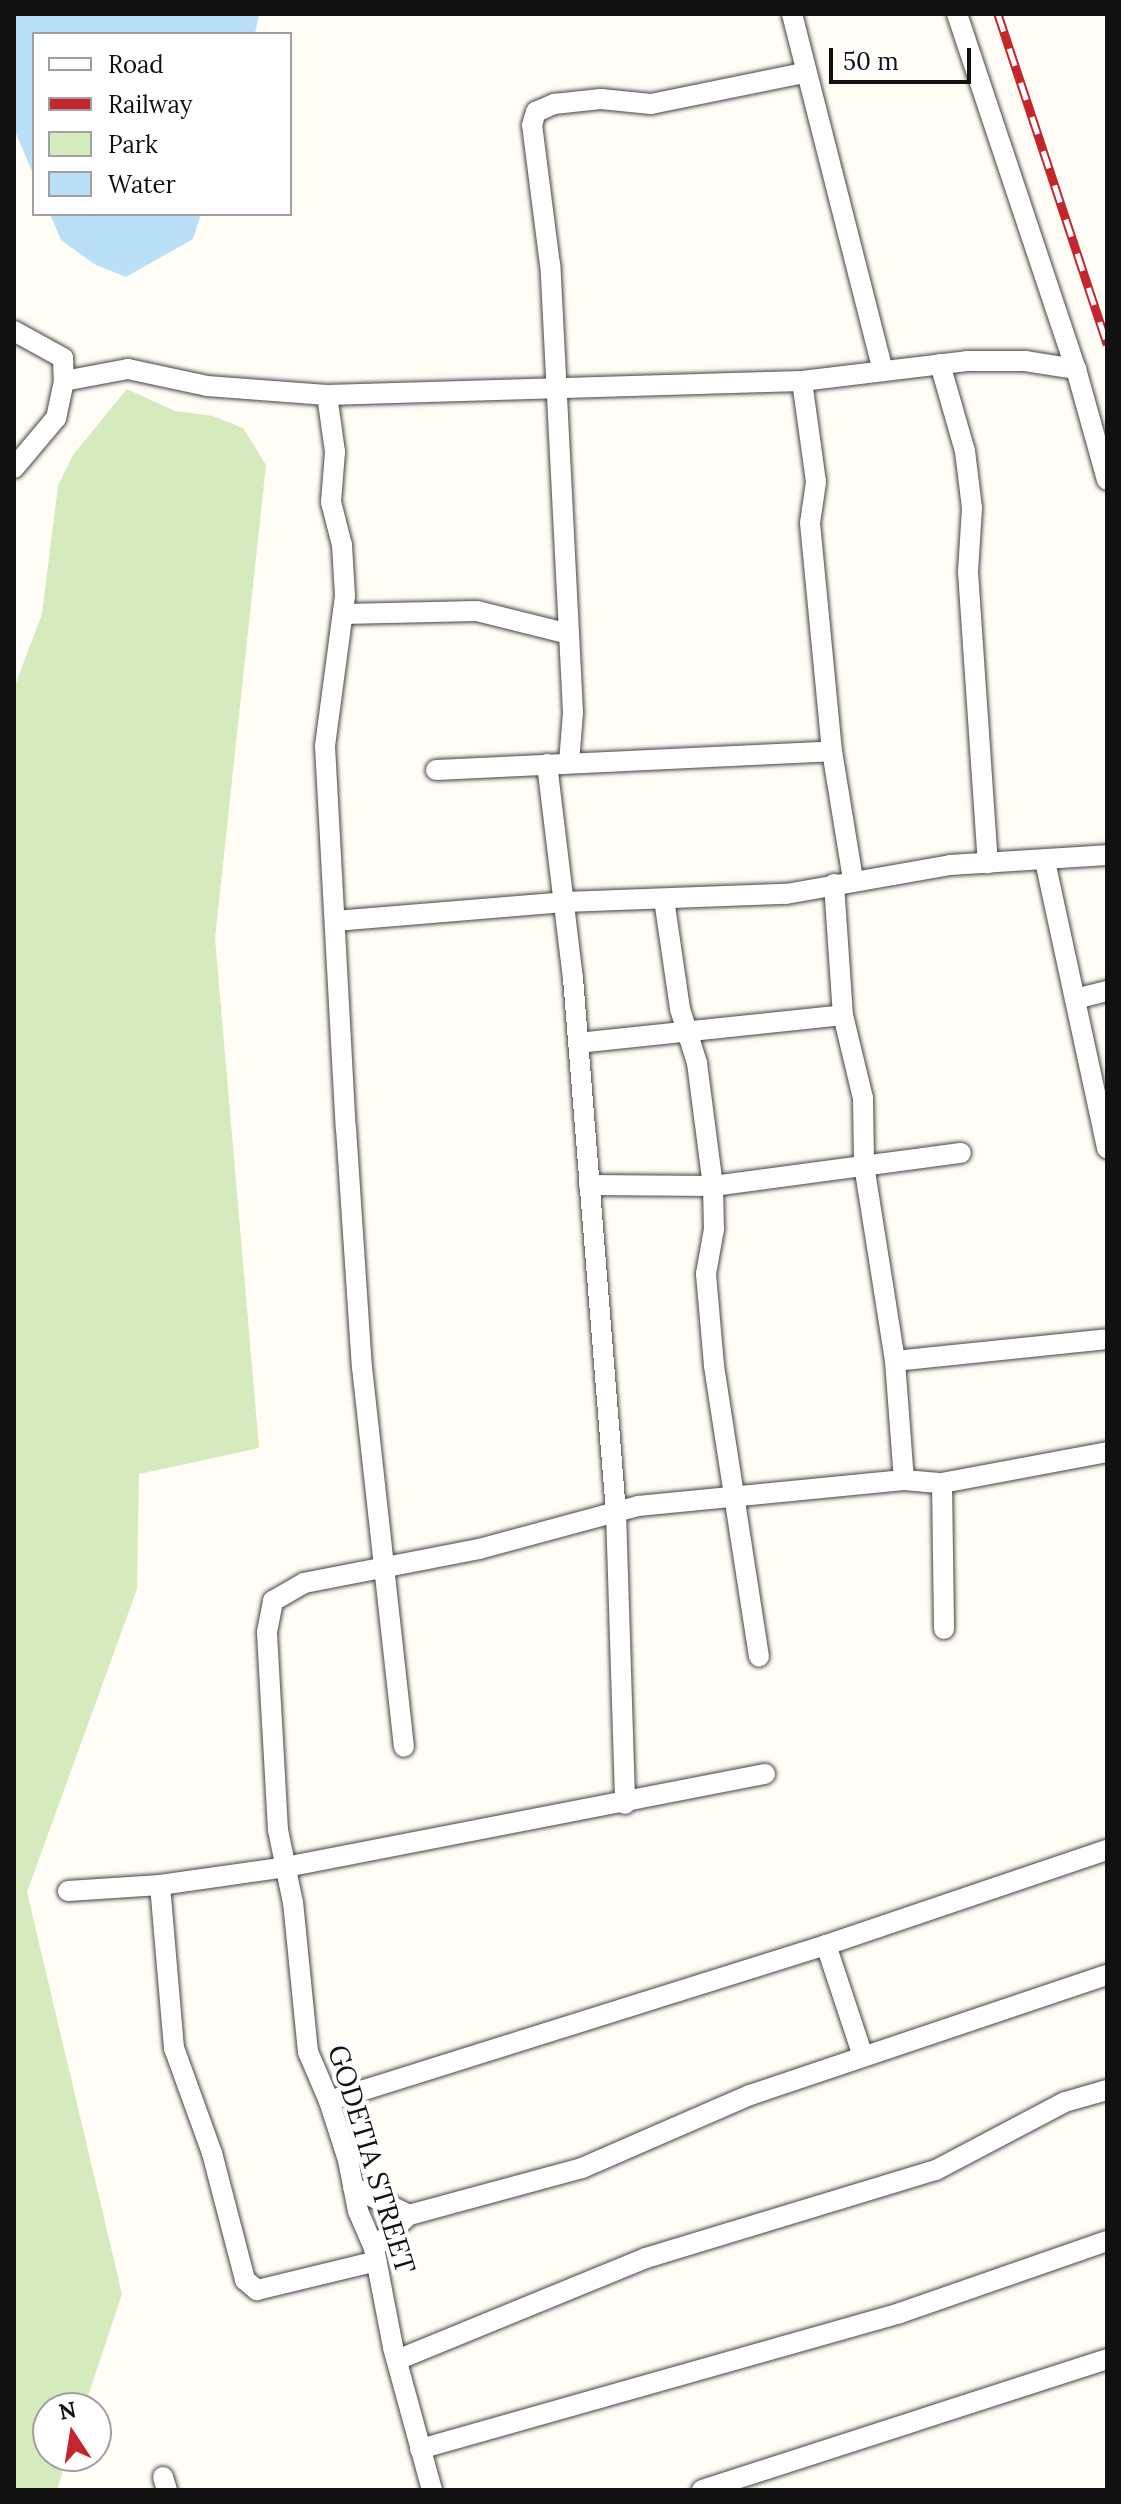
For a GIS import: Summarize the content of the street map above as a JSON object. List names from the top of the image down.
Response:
{
  "streets": {
    "street": ["GODETIA STREET"]
  },
  "legend": [
    "Road",
    "Railway",
    "Park",
    "Water"
  ],
  "scale_bar": "50 m",
  "north": "top"
}
